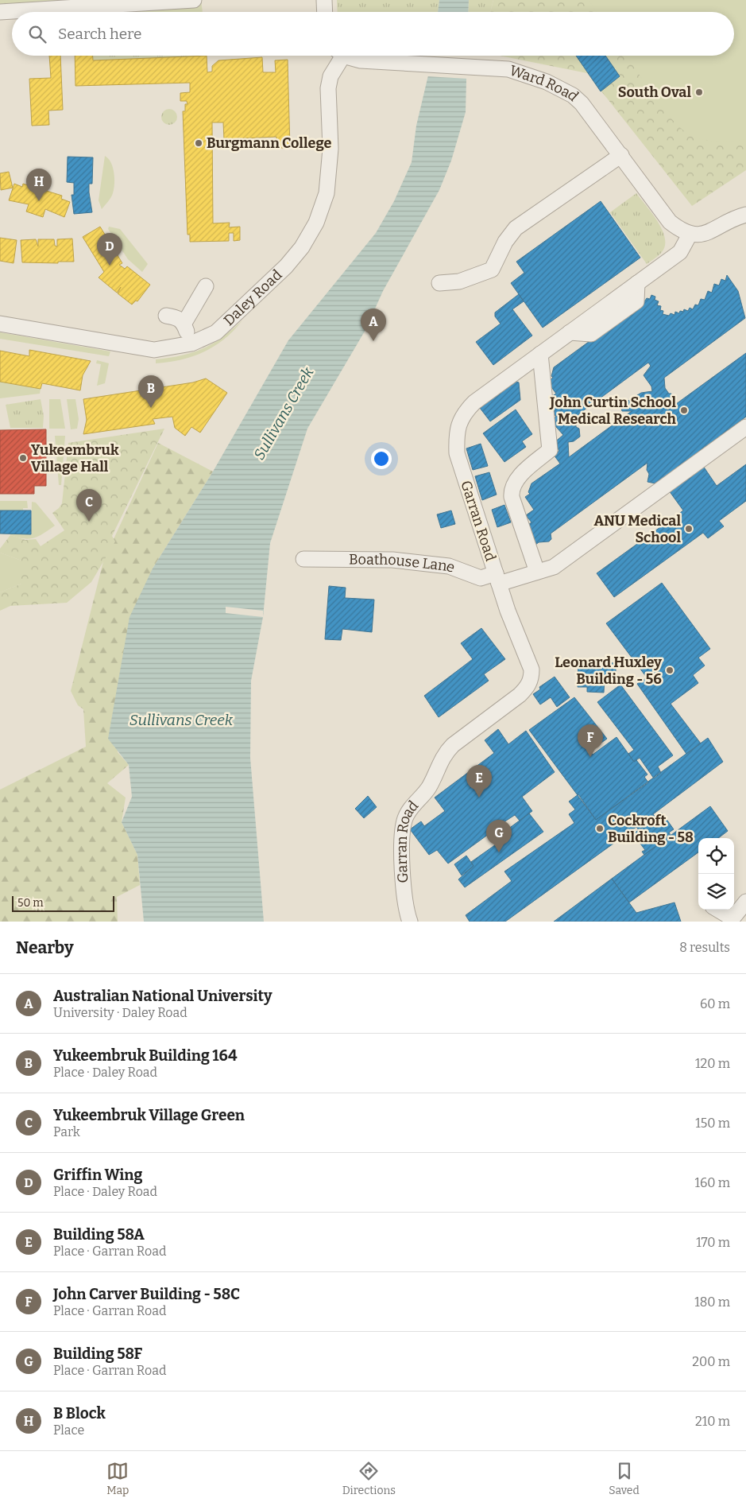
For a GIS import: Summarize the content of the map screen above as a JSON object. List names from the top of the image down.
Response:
{
  "streets": {
    "street": [
      "Ward Road",
      "Daley Road",
      "Garran Road",
      "Boathouse Lane"
    ]
  },
  "crossings": [
    ["Ward Road", "Garran Road"],
    ["Garran Road", "Boathouse Lane"]
  ],
  "water": ["Sullivans Creek"],
  "places": [
    "South Oval",
    "Burgmann College",
    "John Curtin School Medical Research",
    "Yukeembruk Village Hall",
    "ANU Medical School",
    "Leonard Huxley Building - 56",
    "Cockroft Building - 58"
  ],
  "scale_bar": "50 m",
  "page": {
    "search": "Search here",
    "pins": [
      "H",
      "D",
      "A",
      "B",
      "C",
      "F",
      "E",
      "G"
    ],
    "scale": "50 m",
    "heading": ["Nearby", "8 results"],
    "list": [
      {
        "mark": "A",
        "name": "Australian National University",
        "note": "University · Daley Road",
        "value": "60 m"
      },
      {
        "mark": "B",
        "name": "Yukeembruk Building 164",
        "note": "Place · Daley Road",
        "value": "120 m"
      },
      {
        "mark": "C",
        "name": "Yukeembruk Village Green",
        "note": "Park",
        "value": "150 m"
      },
      {
        "mark": "D",
        "name": "Griffin Wing",
        "note": "Place · Daley Road",
        "value": "160 m"
      },
      {
        "mark": "E",
        "name": "Building 58A",
        "note": "Place · Garran Road",
        "value": "170 m"
      },
      {
        "mark": "F",
        "name": "John Carver Building - 58C",
        "note": "Place · Garran Road",
        "value": "180 m"
      },
      {
        "mark": "G",
        "name": "Building 58F",
        "note": "Place · Garran Road",
        "value": "200 m"
      },
      {
        "mark": "H",
        "name": "B Block",
        "note": "Place",
        "value": "210 m"
      }
    ],
    "nav": ["Map", "Directions", "Saved"]
  }
}
